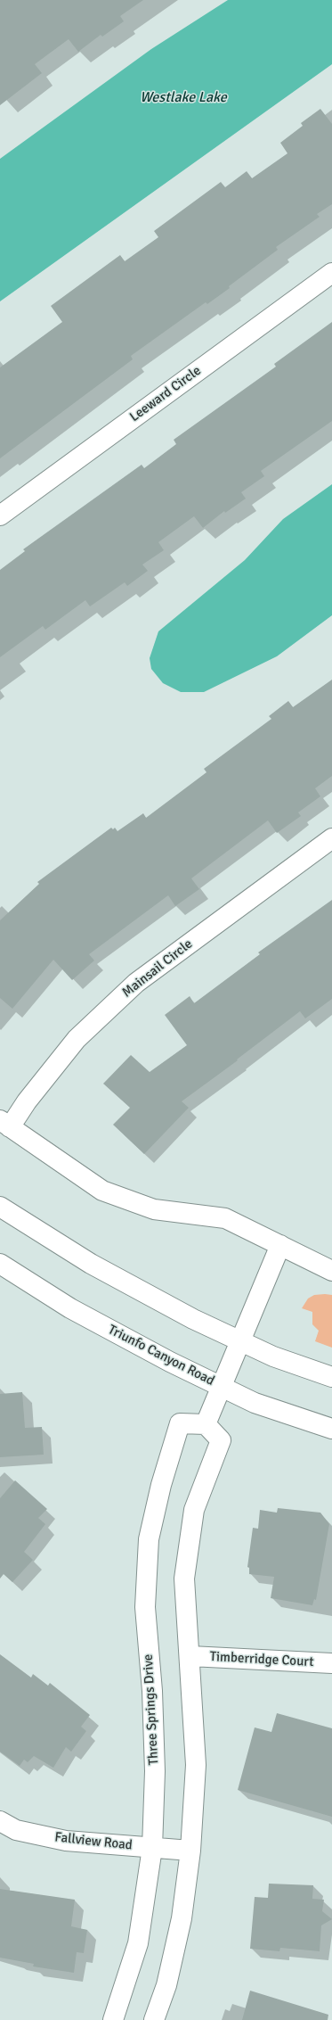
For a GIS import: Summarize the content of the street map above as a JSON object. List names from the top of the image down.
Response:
{
  "streets": {
    "street": [
      "Leeward Circle",
      "Mainsail Circle",
      "Triunfo Canyon Road",
      "Timberridge Court",
      "Three Springs Drive",
      "Fallview Road"
    ]
  },
  "crossings": [
    ["Three Springs Drive", "Fallview Road"]
  ],
  "water": ["Westlake Lake"]
}
